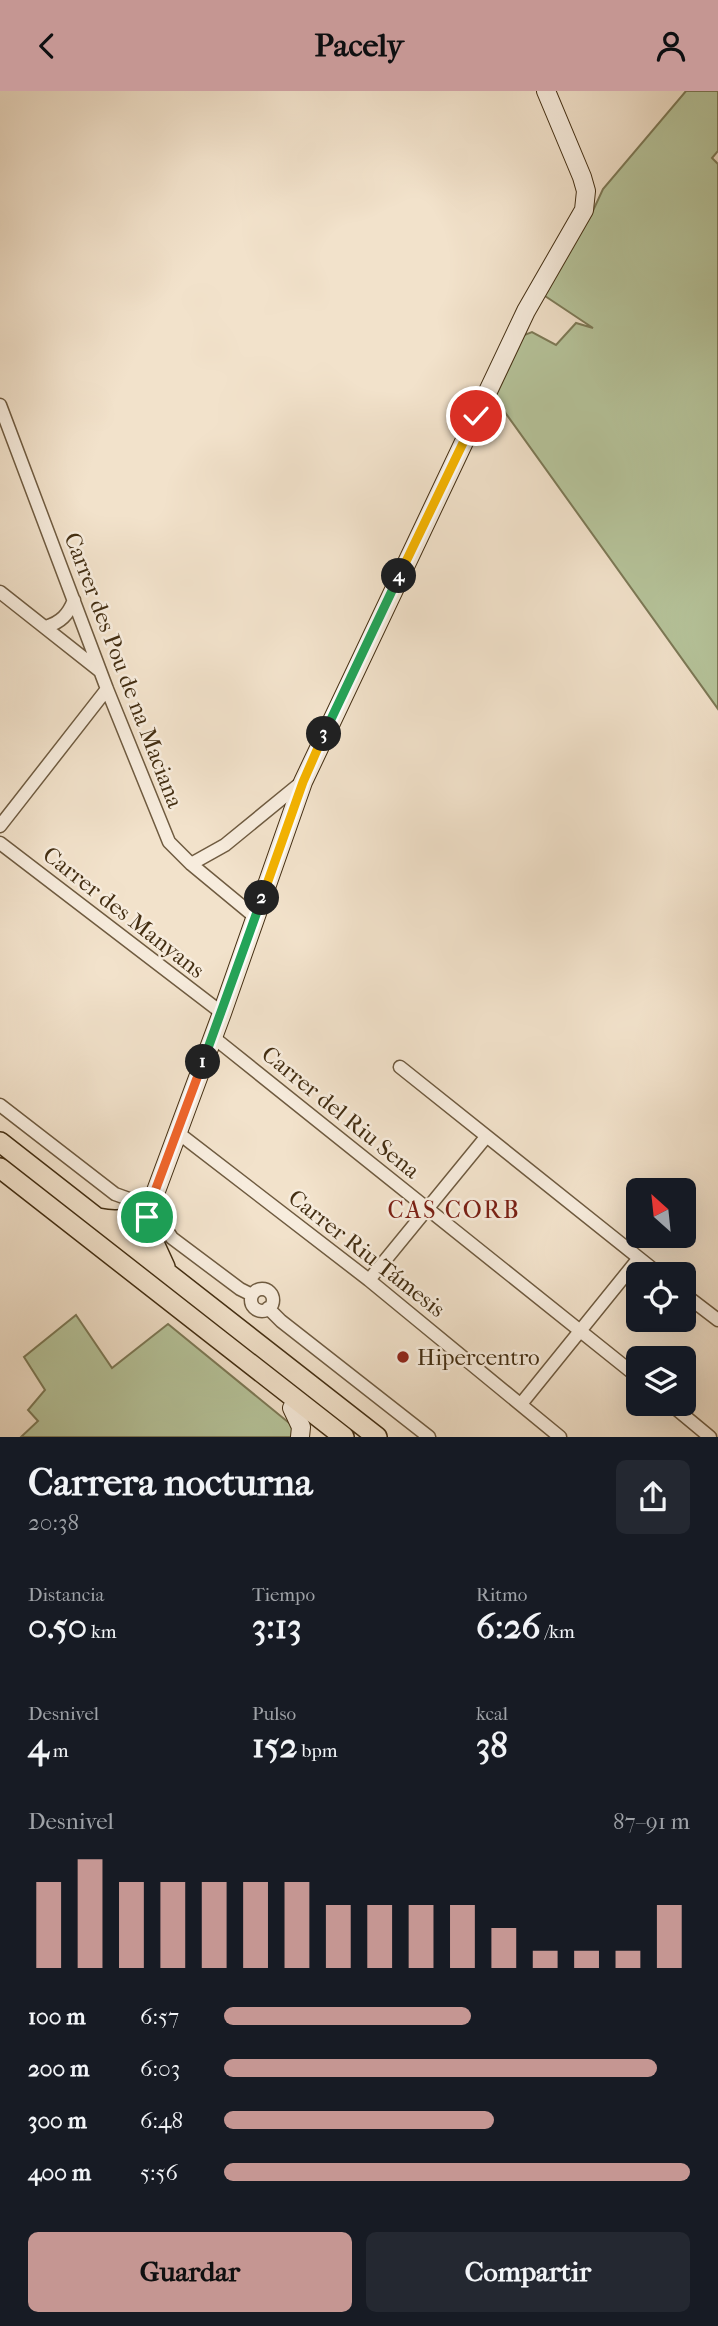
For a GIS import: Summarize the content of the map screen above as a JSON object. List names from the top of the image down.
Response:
{
  "streets": {
    "street": [
      "Carrer des Pou de na Maciana",
      "Carrer des Manyans",
      "Carrer del Riu Sena",
      "Carrer Riu Támesis"
    ]
  },
  "districts": ["CAS CORB"],
  "places": ["Hipercentro"],
  "north": "top left",
  "page": {
    "header": "Pacely",
    "pins": [
      "4",
      "3",
      "2",
      "1"
    ],
    "heading": ["Carrera nocturna", "20:38"],
    "stats": [
      ["Distancia", "0.50 km"],
      ["Tiempo", "3:13"],
      ["Ritmo", "6:26 /km"],
      ["Desnivel", "4 m"],
      ["Pulso", "152 bpm"],
      ["kcal", "38"]
    ],
    "chart": ["Desnivel", "87–91 m"],
    "list": [
      {
        "name": "100 m",
        "note": "6:57"
      },
      {
        "name": "200 m",
        "note": "6:03"
      },
      {
        "name": "300 m",
        "note": "6:48"
      },
      {
        "name": "400 m",
        "note": "5:56"
      }
    ],
    "buttons": ["Guardar", "Compartir"]
  }
}
